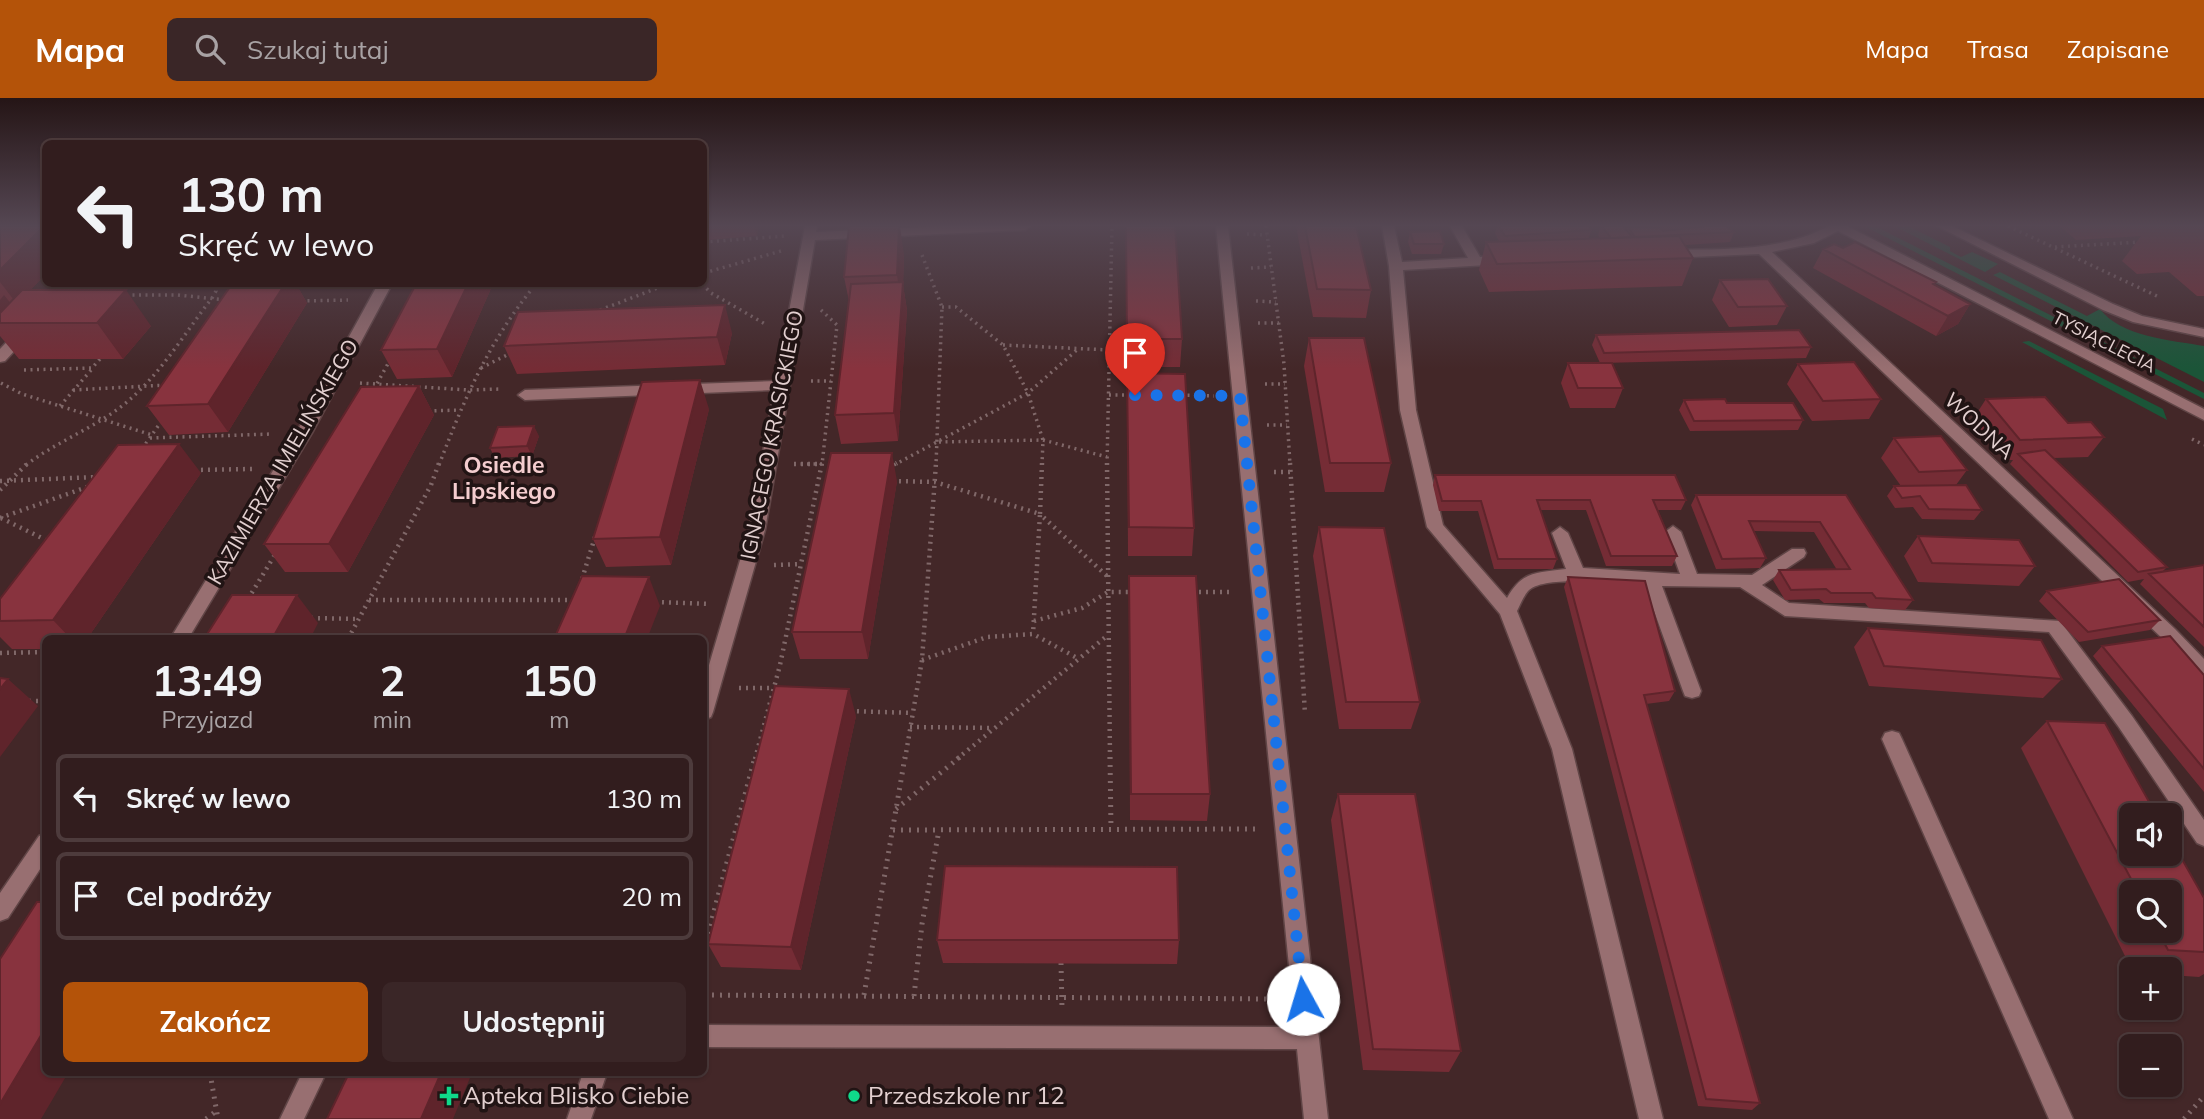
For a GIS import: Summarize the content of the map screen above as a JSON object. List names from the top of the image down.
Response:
{
  "streets": {
    "street": [
      "TYSIĄCLECIA",
      "WODNA",
      "IGNACEGO KRASICKIEGO",
      "KAZIMIERZA IMIELIŃSKIEGO"
    ]
  },
  "districts": ["Osiedle Lipskiego"],
  "places": {
    "health": ["Apteka Blisko Ciebie"],
    "other": ["Przedszkole nr 12"]
  },
  "page": {
    "header": "Mapa",
    "search": "Szukaj tutaj",
    "nav": ["Mapa", "Trasa", "Zapisane"],
    "turn": ["130 m", "Skręć w lewo"],
    "eta": [
      "13:49",
      "Przyjazd",
      "2",
      "min",
      "150",
      "m"
    ],
    "list": [
      {
        "name": "Skręć w lewo",
        "value": "130 m"
      },
      {
        "name": "Cel podróży",
        "value": "20 m"
      }
    ],
    "map_buttons": ["+", "−"],
    "buttons": ["Zakończ", "Udostępnij"]
  }
}
